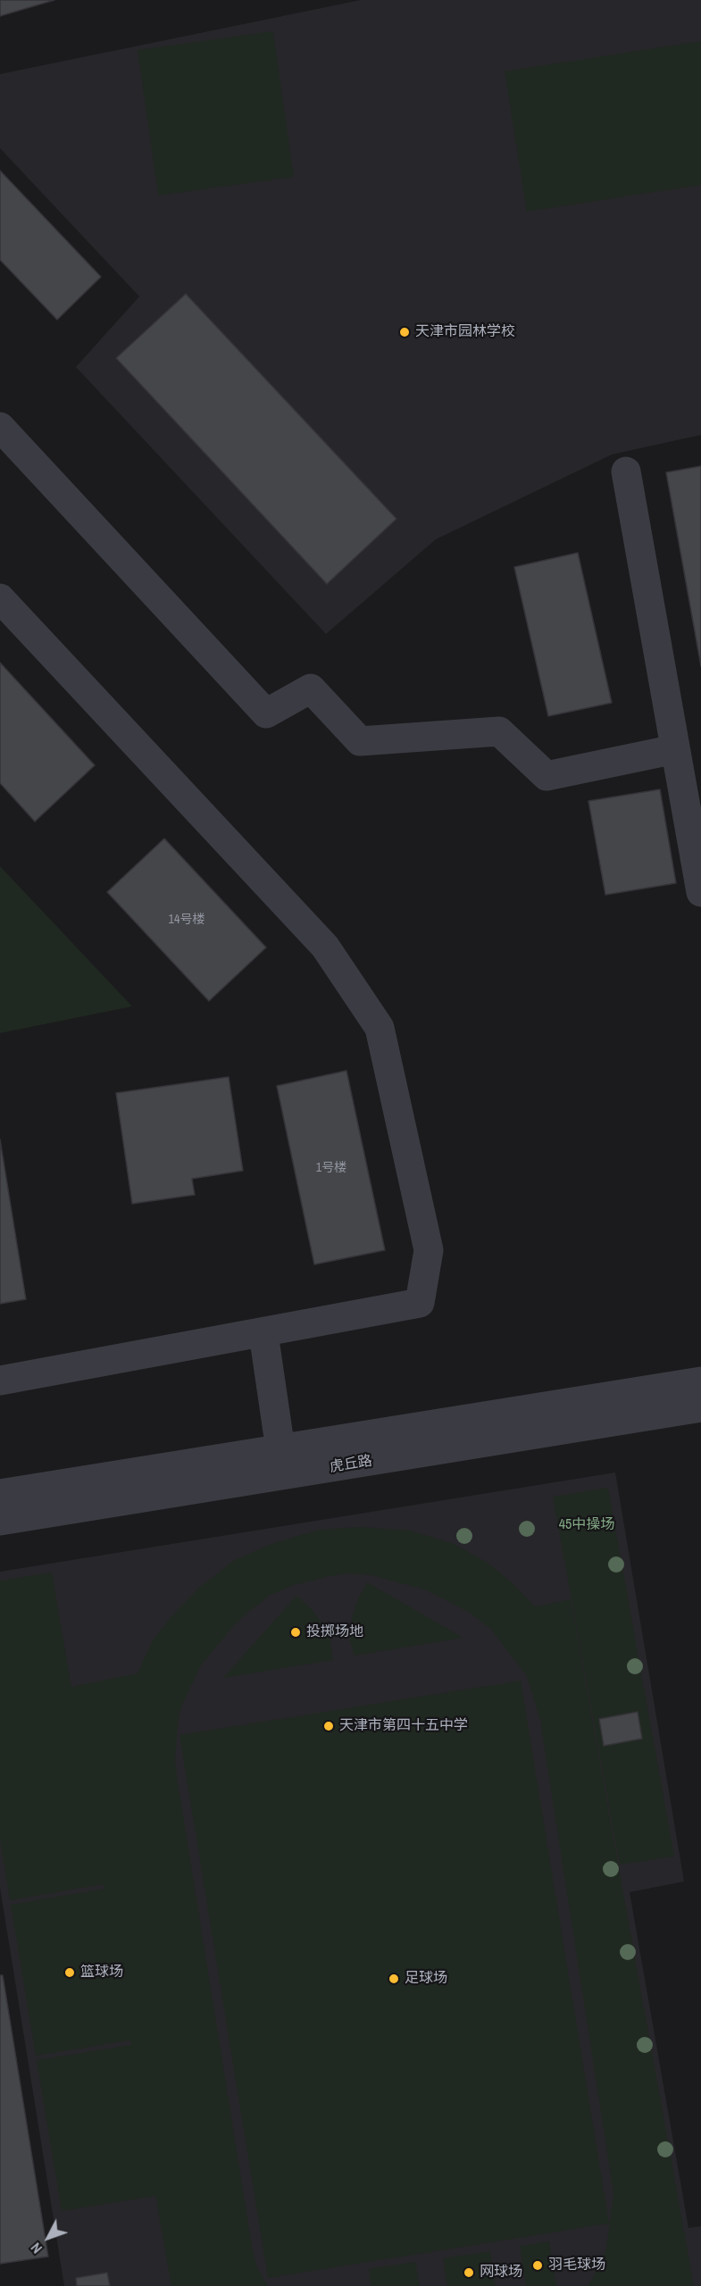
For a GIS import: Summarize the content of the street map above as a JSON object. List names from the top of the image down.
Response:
{
  "streets": {
    "street": ["虎丘路"]
  },
  "parks": ["45中操场"],
  "places": [
    "天津市园林学校",
    "投掷场地",
    "天津市第四十五中学",
    "篮球场",
    "足球场",
    "羽毛球场",
    "网球场"
  ],
  "house_numbers": ["14号楼", "1号楼"],
  "north": "bottom left"
}
